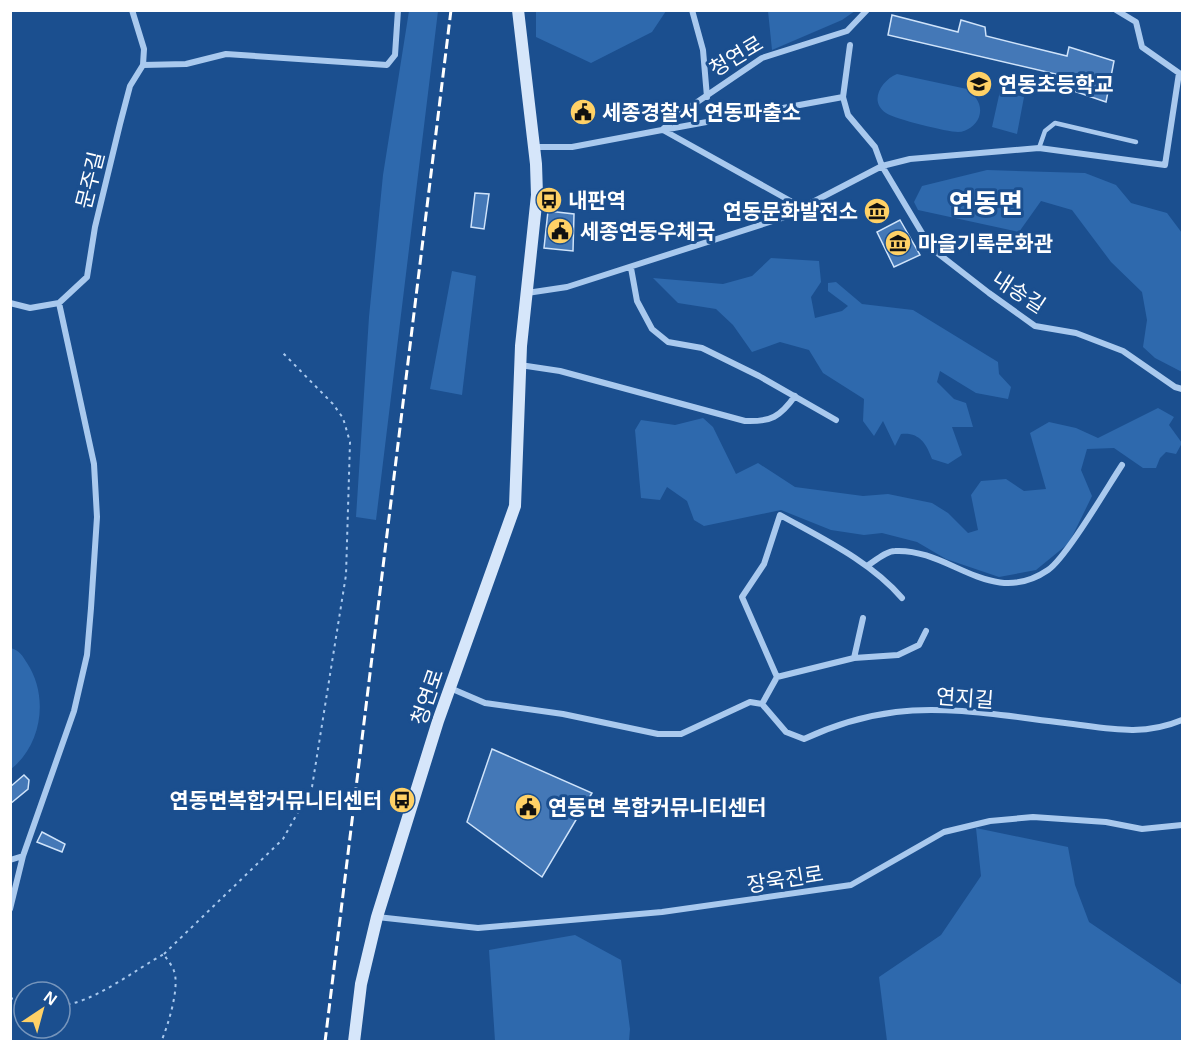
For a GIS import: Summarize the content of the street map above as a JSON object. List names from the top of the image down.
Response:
{
  "streets": {
    "main road": ["청연로"],
    "street": [
      "문주길",
      "내송길",
      "연지길",
      "장욱진로"
    ]
  },
  "crossings": [
    ["청연로", "장욱진로"]
  ],
  "districts": ["연동면"],
  "places": {
    "school or university": ["연동초등학교"],
    "public building": ["세종경찰서 연동파출소", "세종연동우체국", "연동면 복합커뮤니티센터"],
    "bus stop": ["내판역", "연동면복합커뮤니티센터"],
    "museum": ["연동문화발전소", "마을기록문화관"]
  },
  "north": "top right"
}
